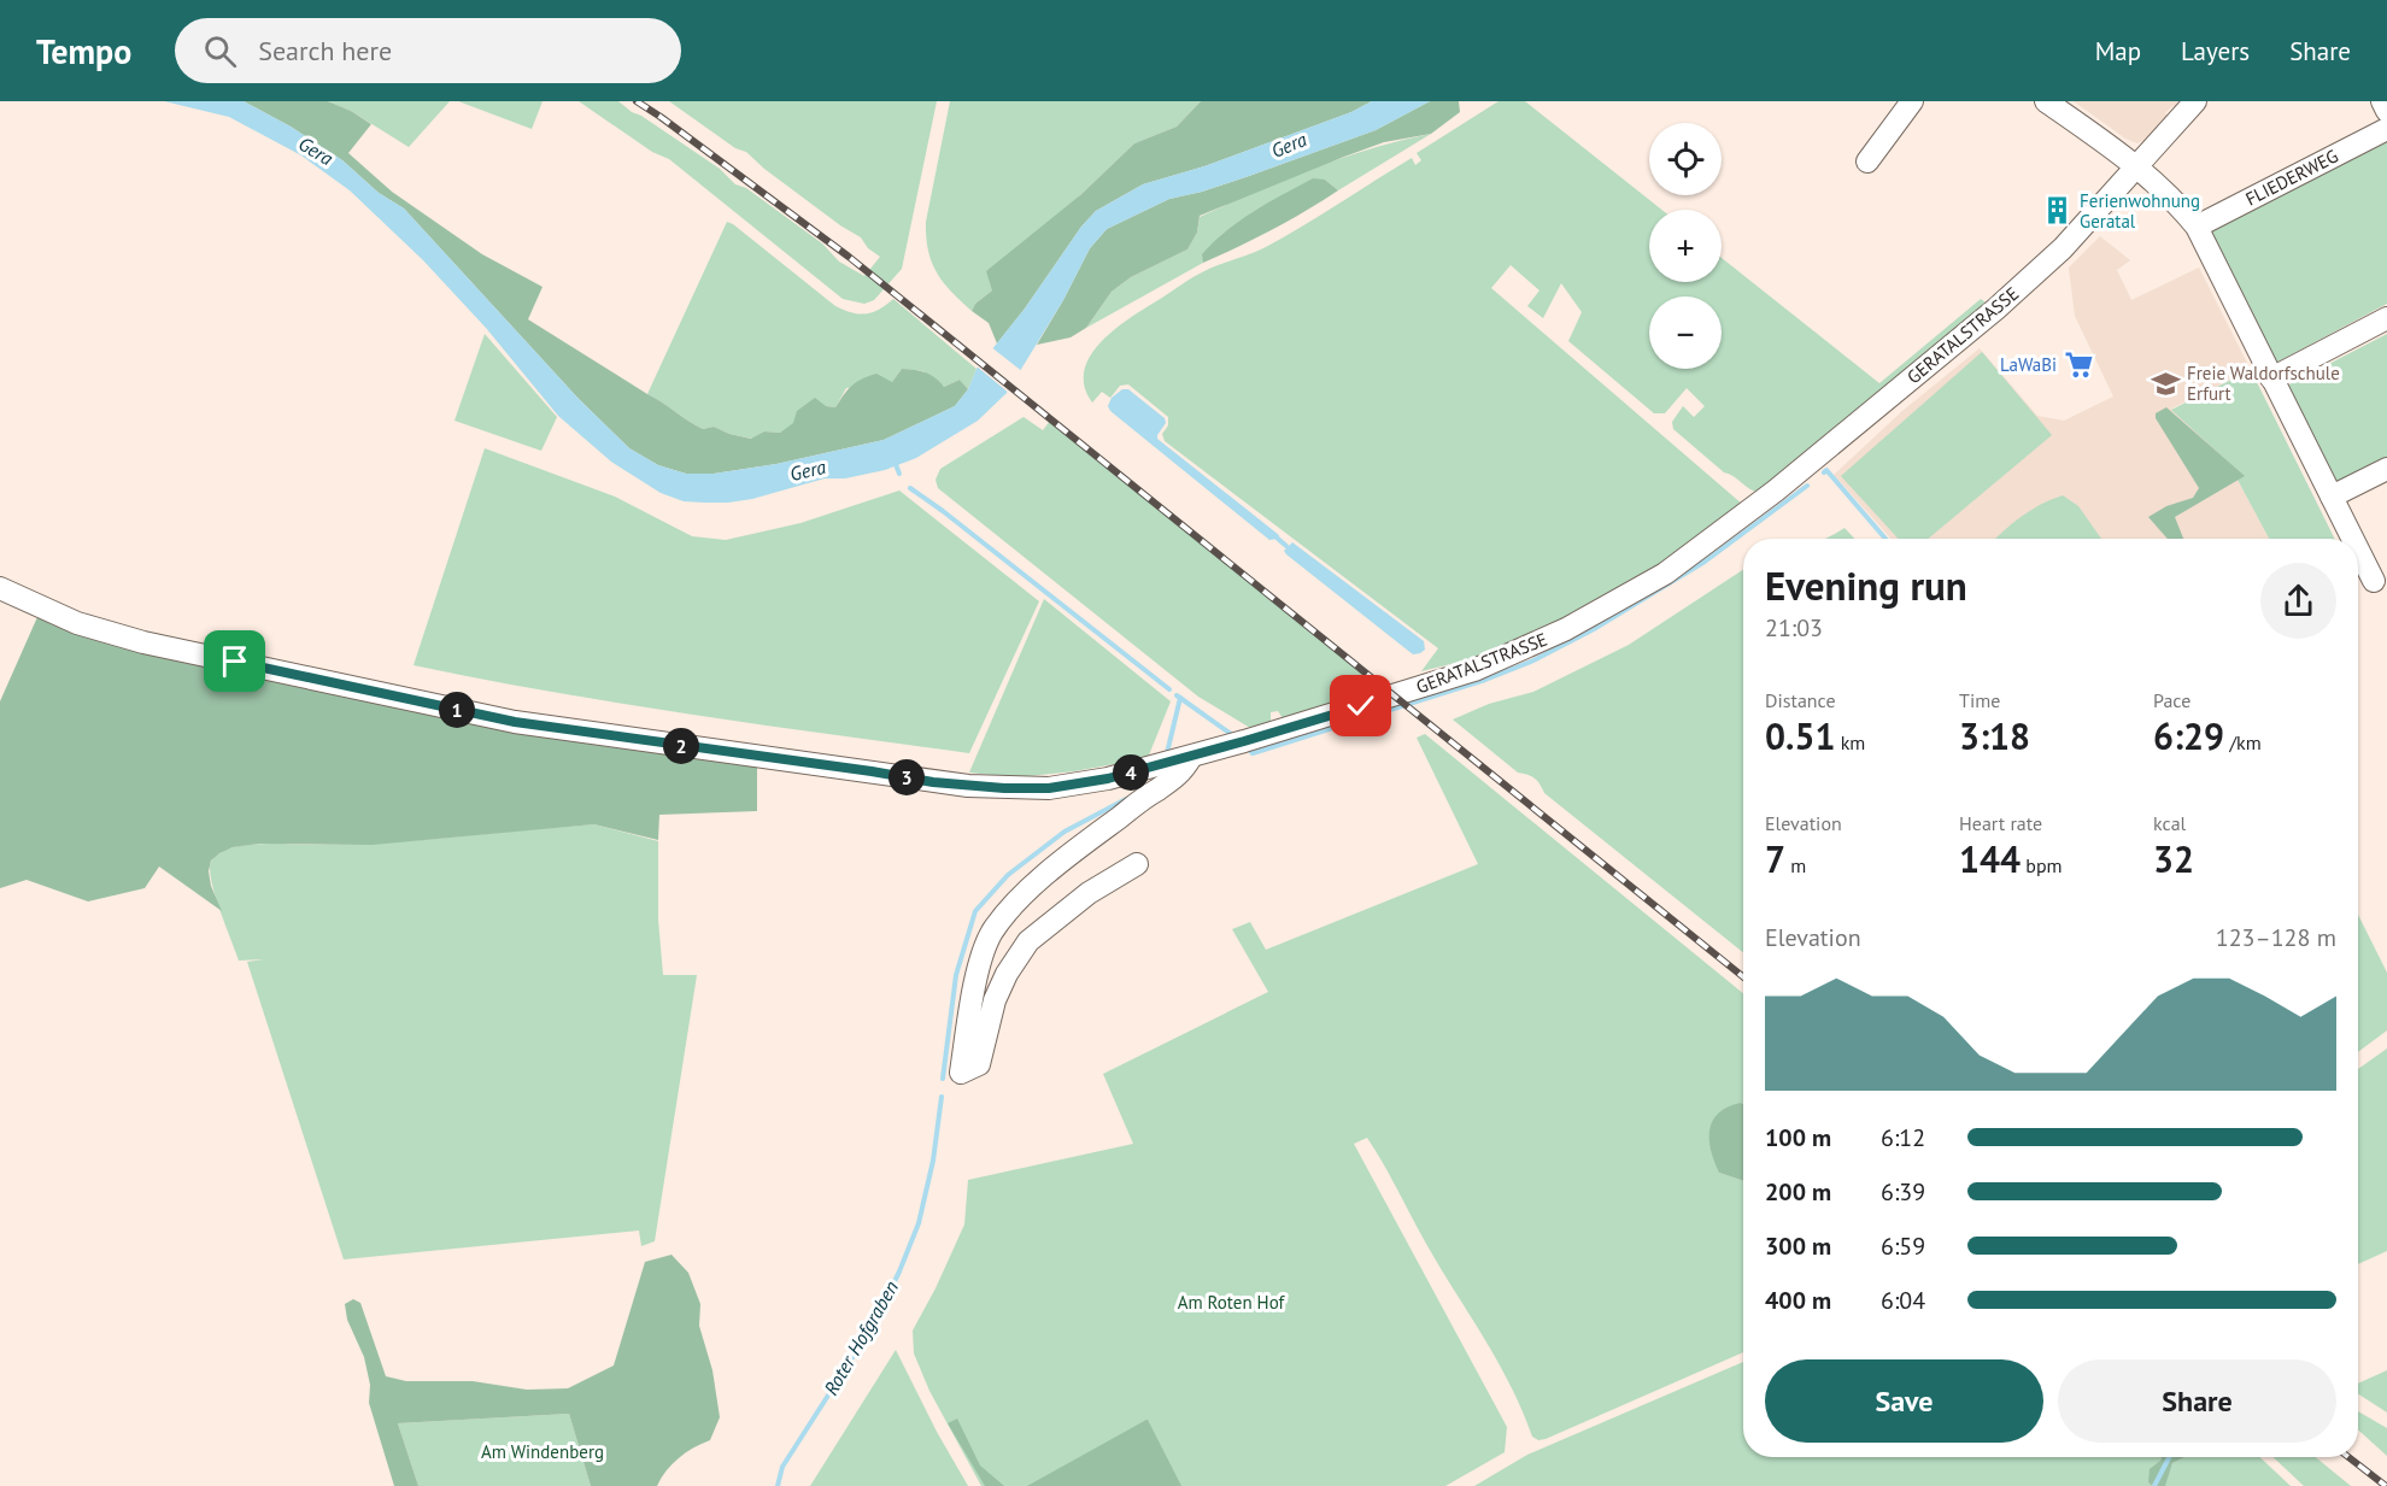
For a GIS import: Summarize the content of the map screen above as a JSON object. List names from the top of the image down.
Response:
{
  "streets": {
    "street": ["FLIEDERWEG", "GERATALSTRASSE"]
  },
  "water": ["Gera", "Roter Hofgraben"],
  "parks": ["Am Roten Hof", "Am Windenberg"],
  "places": {
    "building": ["Ferienwohnung Geratal"],
    "supermarket": ["LaWaBi"],
    "school or university": ["Freie Waldorfschule Erfurt"]
  },
  "page": {
    "header": "Tempo",
    "search": "Search here",
    "nav": ["Map", "Layers", "Share"],
    "map_buttons": ["+", "−"],
    "heading": ["Evening run", "21:03"],
    "stats": [
      ["Distance", "0.51 km"],
      ["Time", "3:18"],
      ["Pace", "6:29 /km"],
      ["Elevation", "7 m"],
      ["Heart rate", "144 bpm"],
      ["kcal", "32"]
    ],
    "pins": [
      "1",
      "2",
      "4",
      "3"
    ],
    "chart": ["Elevation", "123–128 m"],
    "list": [
      {
        "name": "100 m",
        "note": "6:12"
      },
      {
        "name": "200 m",
        "note": "6:39"
      },
      {
        "name": "300 m",
        "note": "6:59"
      },
      {
        "name": "400 m",
        "note": "6:04"
      }
    ],
    "buttons": ["Save", "Share"]
  }
}
